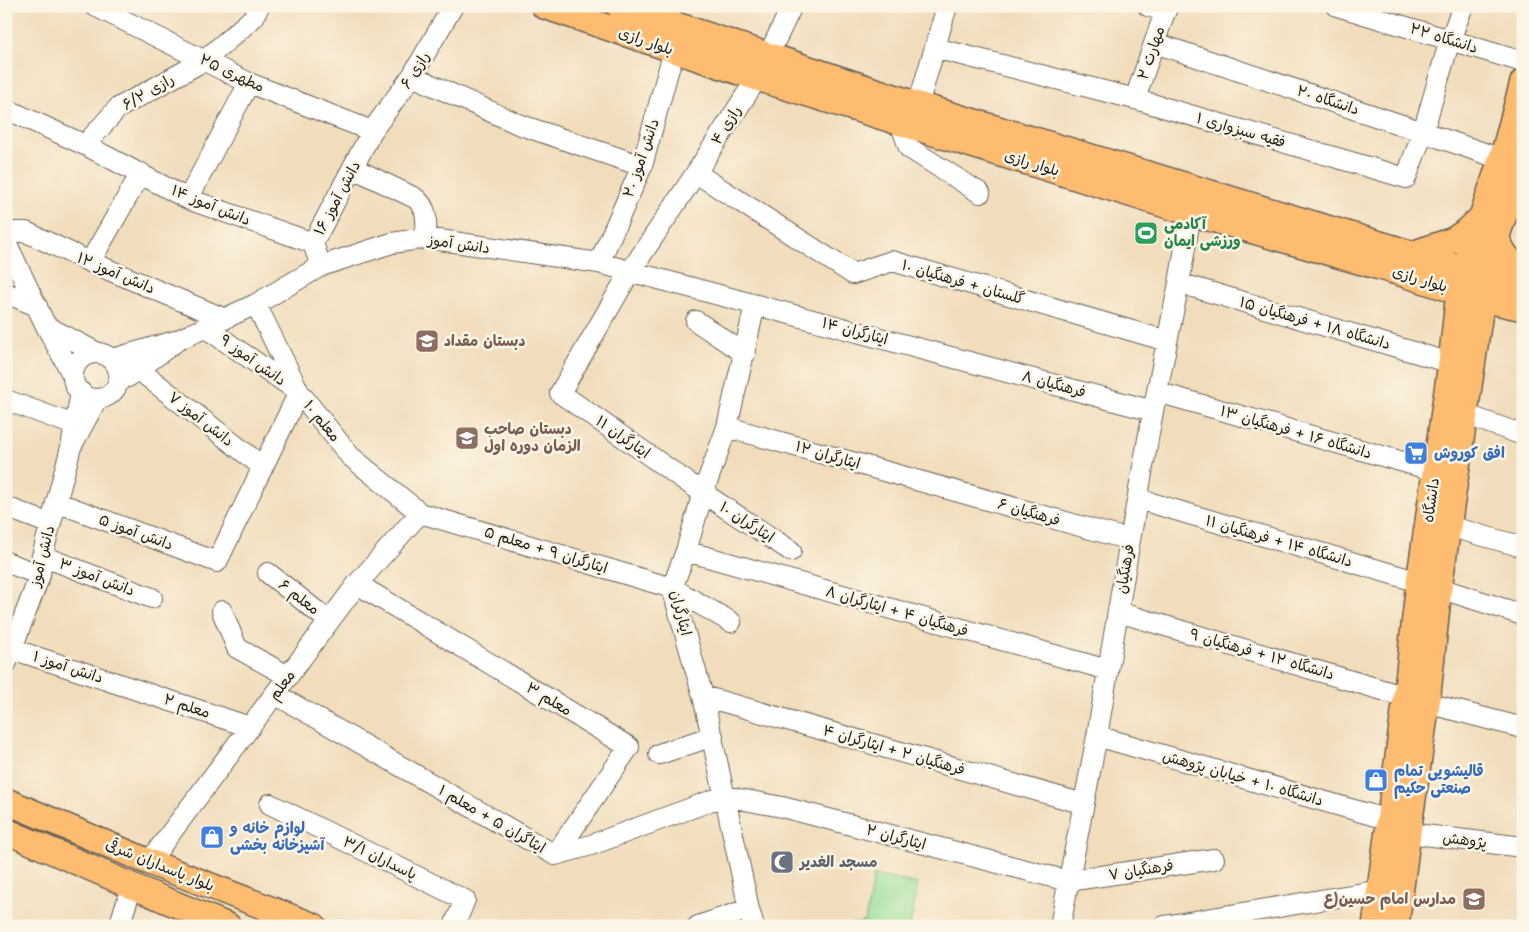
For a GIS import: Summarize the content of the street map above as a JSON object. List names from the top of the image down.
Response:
{
  "streets": {
    "main road": ["بلوار رازی", "دانشگاه", "بلوار پاسداران شرقی"],
    "street": [
      "دانشگاه ۲۲",
      "مهارت ۲",
      "رازی ۶",
      "مطهری ۲۵",
      "رازی ۶/۲",
      "دانشگاه ۲۰",
      "رازی ۴",
      "فقیه سبزواری ۱",
      "دانش آموز ۲۰",
      "دانش آموز ۱۶",
      "دانش آموز ۱۴",
      "دانش آموز",
      "دانش آموز ۱۲",
      "گلستان + فرهنگیان ۱۰",
      "دانشگاه ۱۸ + فرهنگیان ۱۵",
      "ایثارگران ۱۴",
      "دانش آموز ۹",
      "فرهنگیان ۸",
      "دانش آموز ۷",
      "معلم ۱۰",
      "دانشگاه ۱۶ + فرهنگیان ۱۳",
      "ایثارگران ۱۱",
      "ایثارگران ۱۲",
      "فرهنگیان ۶",
      "ایثارگران ۱۰",
      "دانش آموز ۵",
      "دانشگاه ۱۴ + فرهنگیان ۱۱",
      "ایثارگران ۹ + معلم ۵",
      "فرهنگیان",
      "دانش آموز ۳",
      "معلم ۶",
      "فرهنگیان ۴ + ایثارگران ۸",
      "ایثارگران",
      "دانشگاه ۱۲ + فرهنگیان ۹",
      "دانش آموز ۱",
      "معلم",
      "معلم ۳",
      "معلم ۲",
      "فرهنگیان ۲ + ایثارگران ۴",
      "دانشگاه ۱۰ + خیابان پژوهش",
      "ایثاگران ۵ + معلم ۱",
      "ایثارگران ۲",
      "پژوهش",
      "پاسداران ۳/۱",
      "فرهنگیان ۷"
    ]
  },
  "crossings": [
    ["دانشگاه ۲۲", "فقیه سبزواری ۱"],
    ["بلوار رازی", "رازی ۴"],
    ["بلوار رازی", "دانش آموز ۲۰"],
    ["بلوار رازی", "دانشگاه"],
    ["بلوار رازی", "فرهنگیان"],
    ["مهارت ۲", "دانشگاه ۲۰"],
    ["مهارت ۲", "فقیه سبزواری ۱"],
    ["رازی ۶", "مطهری ۲۵"],
    ["رازی ۶", "دانش آموز ۱۶"],
    ["مطهری ۲۵", "رازی ۶/۲"],
    ["مطهری ۲۵", "دانش آموز ۱۶"],
    ["رازی ۶/۲", "دانش آموز ۱۴"],
    ["دانشگاه ۲۰", "فقیه سبزواری ۱"],
    ["دانشگاه ۲۰", "دانشگاه"],
    ["رازی ۴", "دانش آموز"],
    ["رازی ۴", "گلستان + فرهنگیان ۱۰"],
    ["رازی ۴", "ایثارگران ۱۱"],
    ["دانش آموز ۲۰", "دانش آموز"],
    ["دانش آموز ۱۶", "دانش آموز ۱۴"],
    ["دانش آموز ۱۶", "دانش آموز"],
    ["دانش آموز", "دانش آموز ۱۲"],
    ["دانش آموز", "ایثارگران ۱۴"],
    ["دانش آموز", "دانش آموز ۹"],
    ["دانش آموز", "معلم ۱۰"],
    ["دانش آموز", "ایثارگران ۱۱"],
    ["دانش آموز", "دانش آموز ۵"],
    ["دانش آموز", "دانش آموز ۳"],
    ["دانش آموز", "ایثارگران"],
    ["دانش آموز", "دانش آموز ۱"],
    ["دانش آموز ۱۲", "دانش آموز ۹"],
    ["گلستان + فرهنگیان ۱۰", "فرهنگیان"],
    ["دانشگاه ۱۸ + فرهنگیان ۱۵", "دانشگاه"],
    ["دانشگاه ۱۸ + فرهنگیان ۱۵", "فرهنگیان"],
    ["ایثارگران ۱۴", "فرهنگیان ۸"],
    ["ایثارگران ۱۴", "ایثارگران"],
    ["دانش آموز ۹", "معلم ۱۰"],
    ["فرهنگیان ۸", "دانشگاه ۱۶ + فرهنگیان ۱۳"],
    ["فرهنگیان ۸", "فرهنگیان"],
    ["دانش آموز ۷", "دانش آموز ۵"],
    ["معلم ۱۰", "ایثارگران ۹ + معلم ۵"],
    ["معلم ۱۰", "معلم"],
    ["دانشگاه ۱۶ + فرهنگیان ۱۳", "دانشگاه"],
    ["دانشگاه ۱۶ + فرهنگیان ۱۳", "فرهنگیان"],
    ["ایثارگران ۱۱", "ایثارگران ۱۰"],
    ["ایثارگران ۱۱", "ایثارگران"],
    ["ایثارگران ۱۲", "فرهنگیان ۶"],
    ["ایثارگران ۱۲", "ایثارگران"],
    ["دانشگاه", "دانشگاه ۱۴ + فرهنگیان ۱۱"],
    ["دانشگاه", "دانشگاه ۱۲ + فرهنگیان ۹"],
    ["دانشگاه", "دانشگاه ۱۰ + خیابان پژوهش"],
    ["دانشگاه", "پژوهش"],
    ["فرهنگیان ۶", "فرهنگیان"],
    ["ایثارگران ۱۰", "ایثارگران"],
    ["دانشگاه ۱۴ + فرهنگیان ۱۱", "فرهنگیان"],
    ["ایثارگران ۹ + معلم ۵", "ایثارگران"],
    ["ایثارگران ۹ + معلم ۵", "معلم"],
    ["فرهنگیان", "فرهنگیان ۴ + ایثارگران ۸"],
    ["فرهنگیان", "دانشگاه ۱۲ + فرهنگیان ۹"],
    ["فرهنگیان", "فرهنگیان ۲ + ایثارگران ۴"],
    ["فرهنگیان", "دانشگاه ۱۰ + خیابان پژوهش"],
    ["فرهنگیان", "ایثارگران ۲"],
    ["فرهنگیان", "فرهنگیان ۷"],
    ["معلم ۶", "معلم"],
    ["فرهنگیان ۴ + ایثارگران ۸", "ایثارگران"],
    ["ایثارگران", "فرهنگیان ۲ + ایثارگران ۴"],
    ["ایثارگران", "ایثاگران ۵ + معلم ۱"],
    ["ایثارگران", "ایثارگران ۲"],
    ["دانش آموز ۱", "معلم ۲"],
    ["معلم", "معلم ۳"],
    ["معلم", "معلم ۲"],
    ["معلم", "ایثاگران ۵ + معلم ۱"],
    ["معلم", "بلوار پاسداران شرقی"],
    ["معلم ۳", "ایثاگران ۵ + معلم ۱"],
    ["دانشگاه ۱۰ + خیابان پژوهش", "پژوهش"],
    ["ایثاگران ۵ + معلم ۱", "ایثارگران ۲"],
    ["ایثارگران ۲", "فرهنگیان ۷"]
  ],
  "places": {
    "sports": ["آکادمی ورزشی ایمان"],
    "school or university": ["دبستان مقداد", "دبستان صاحب الزمان دوره اول", "مدارس امام حسین(ع"],
    "supermarket": ["افق کوروش"],
    "shop": ["قالیشویی تمام صنعتی حکیم", "لوازم خانه و آشپزخانه بخشی"],
    "mosque": ["مسجد الغدیر"]
  }
}
